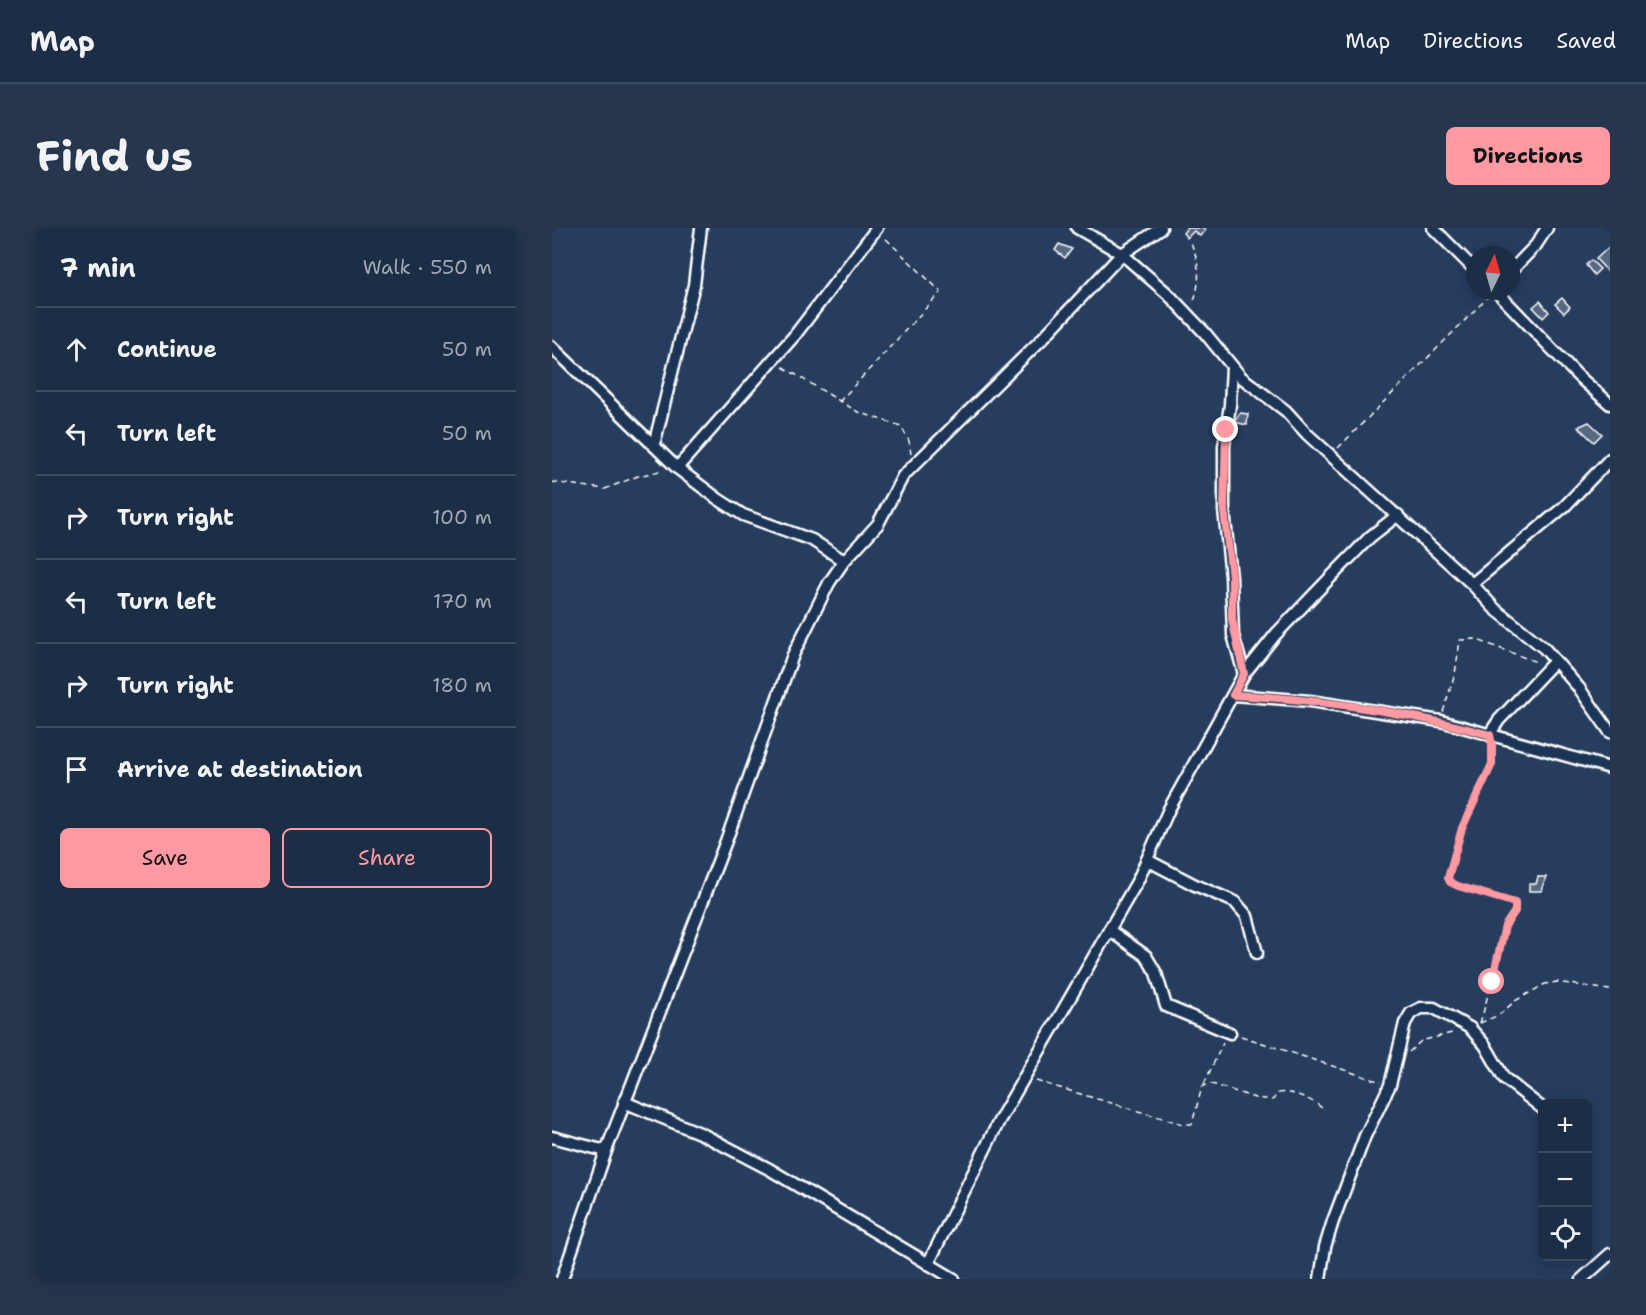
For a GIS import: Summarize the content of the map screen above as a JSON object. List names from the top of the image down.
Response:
{
  "north": "top",
  "page": {
    "header": "Map",
    "nav": ["Map", "Directions", "Saved"],
    "buttons": [
      "Directions",
      ["Save", "Share"]
    ],
    "title": "Find us",
    "heading": ["7 min", "Walk · 550 m"],
    "list": [
      ["Continue", "50 m"],
      ["Turn left", "50 m"],
      ["Turn right", "100 m"],
      ["Turn left", "170 m"],
      ["Turn right", "180 m"],
      "Arrive at destination"
    ],
    "map_buttons": ["+", "−"]
  }
}
